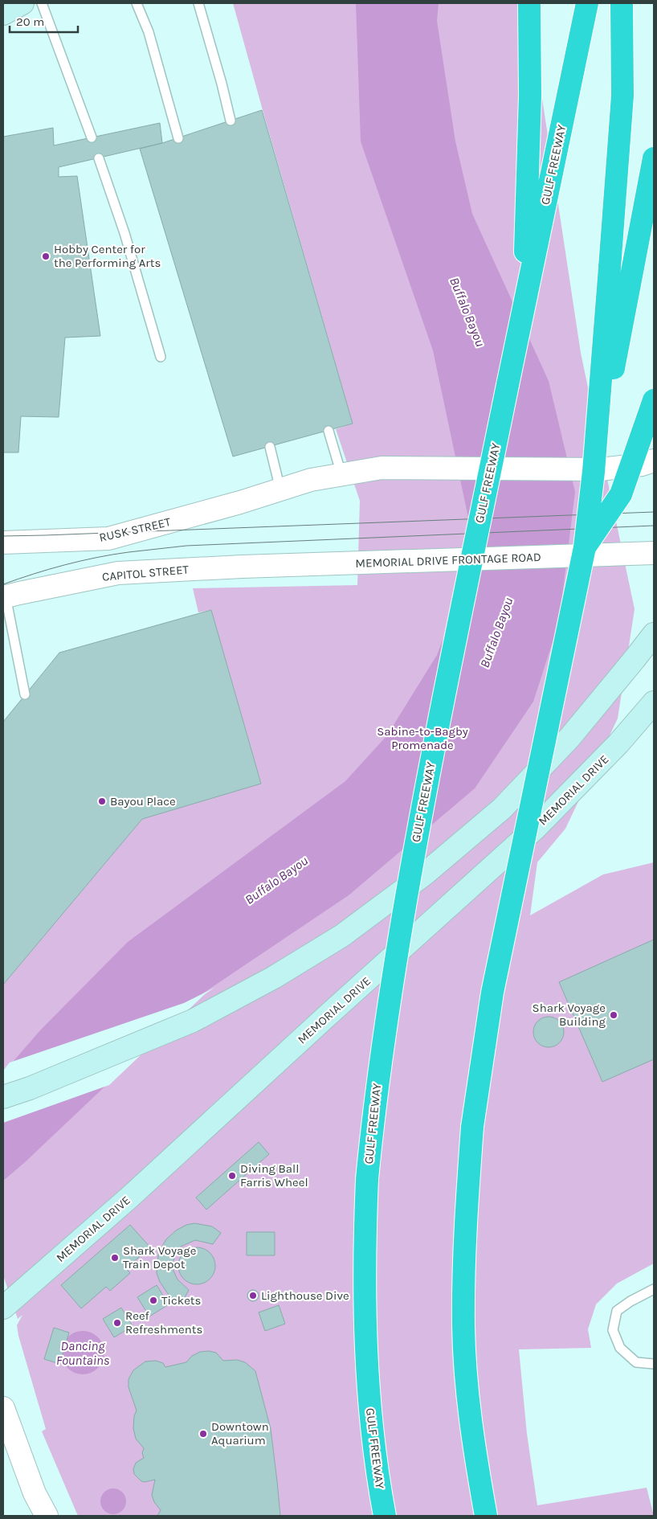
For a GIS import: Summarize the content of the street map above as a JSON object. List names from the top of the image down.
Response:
{
  "streets": {
    "highway": ["GULF FREEWAY"],
    "main road": ["MEMORIAL DRIVE"],
    "street": ["RUSK STREET", "MEMORIAL DRIVE FRONTAGE ROAD", "CAPITOL STREET"]
  },
  "crossings": [
    ["MEMORIAL DRIVE FRONTAGE ROAD", "CAPITOL STREET"]
  ],
  "water": ["Buffalo Bayou", "Dancing Fountains"],
  "parks": ["Sabine-to-Bagby Promenade"],
  "places": [
    "Hobby Center for the Performing Arts",
    "Bayou Place",
    "Shark Voyage Building",
    "Diving Ball Farris Wheel",
    "Shark Voyage Train Depot",
    "Lighthouse Dive",
    "Tickets",
    "Reef Refreshments",
    "Downtown Aquarium"
  ],
  "scale_bar": "20 m"
}
